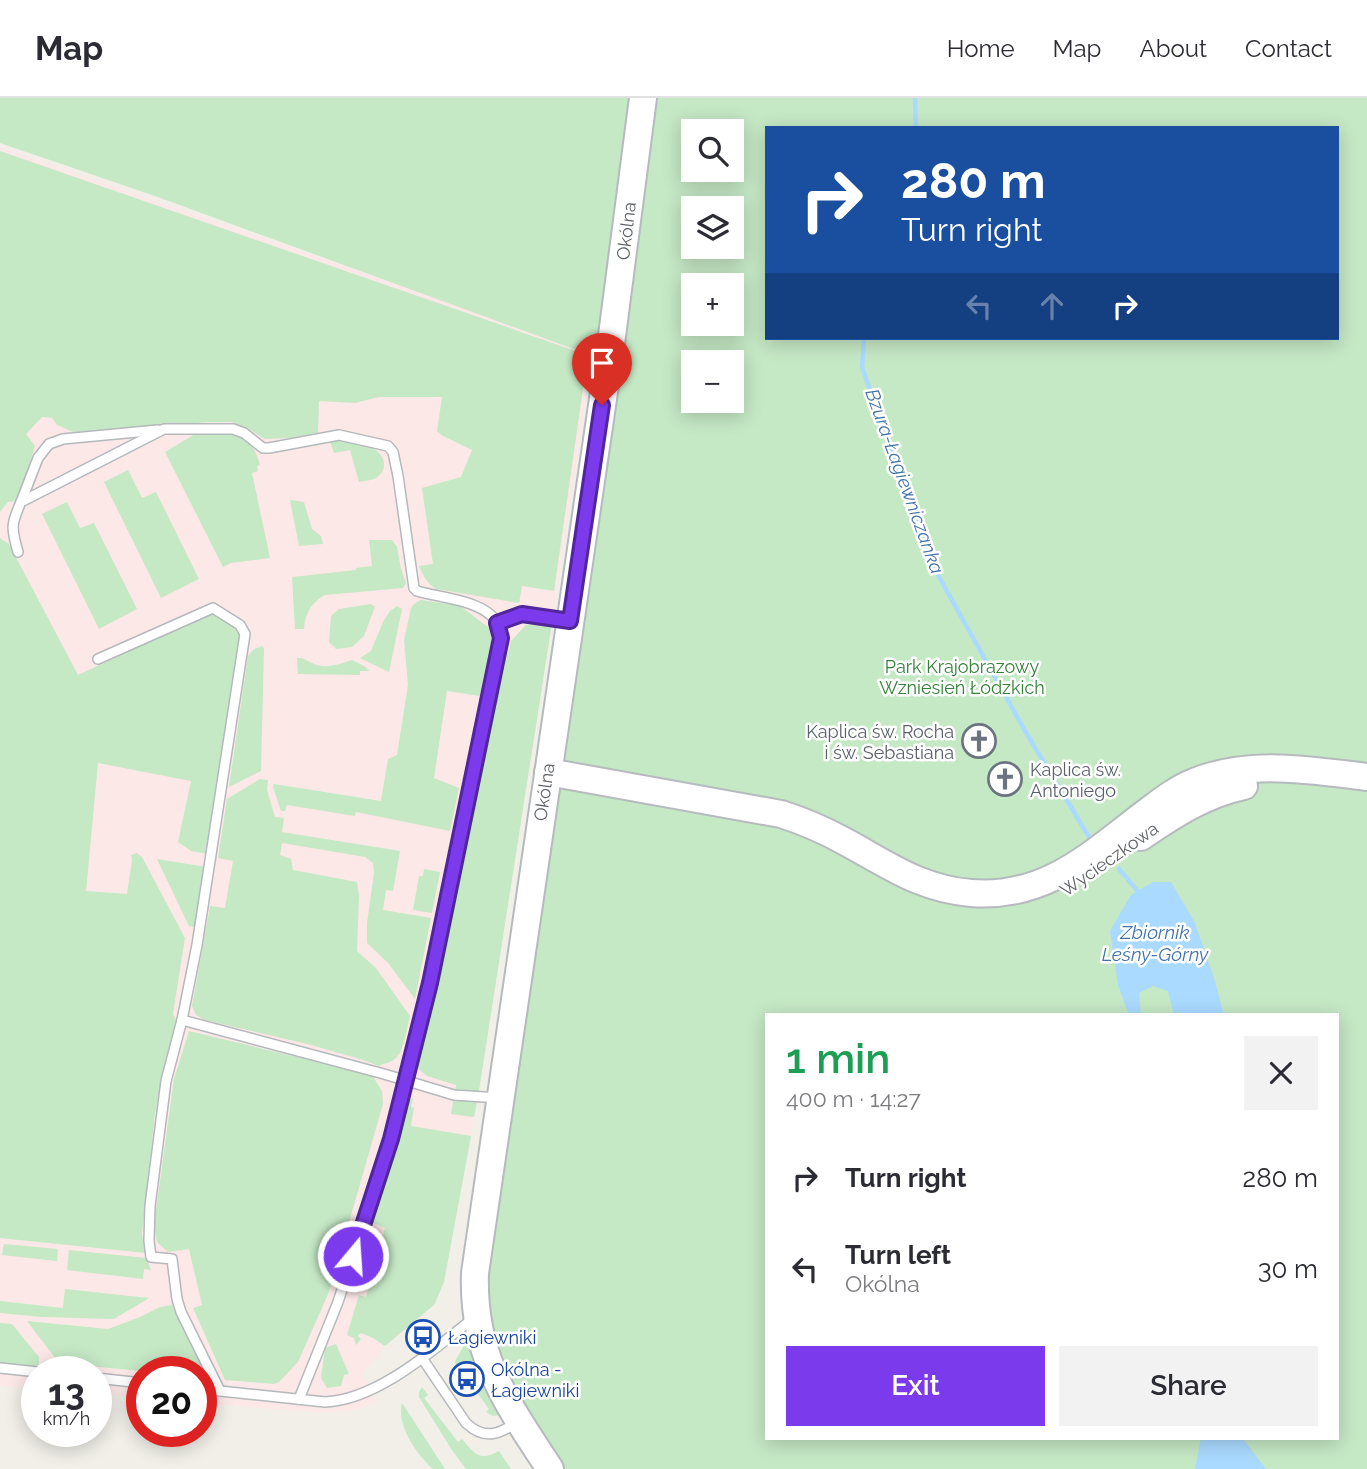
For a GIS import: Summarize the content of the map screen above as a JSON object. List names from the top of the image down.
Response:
{
  "streets": {
    "street": ["Okólna", "Wycieczkowa"]
  },
  "crossings": [
    ["Okólna", "Wycieczkowa"]
  ],
  "water": ["Bzura-Łagiewniczanka", "Zbiornik Leśny-Górny"],
  "parks": ["Park Krajobrazowy Wzniesień Łódzkich"],
  "places": {
    "church": ["Kaplica św. Rocha i św. Sebastiana", "Kaplica św. Antoniego"],
    "bus stop": ["Łagiewniki", "Okólna - Łagiewniki"]
  },
  "page": {
    "header": "Map",
    "nav": [
      "Home",
      "Map",
      "About",
      "Contact"
    ],
    "map_buttons": ["+", "−"],
    "turn": ["280 m", "Turn right"],
    "heading": ["1 min", "400 m · 14:27"],
    "list": [
      {
        "name": "Turn right",
        "value": "280 m"
      },
      {
        "name": "Turn left",
        "note": "Okólna",
        "value": "30 m"
      }
    ],
    "buttons": ["Exit", "Share"],
    "speed": "13 km/h",
    "limit": "20"
  }
}
